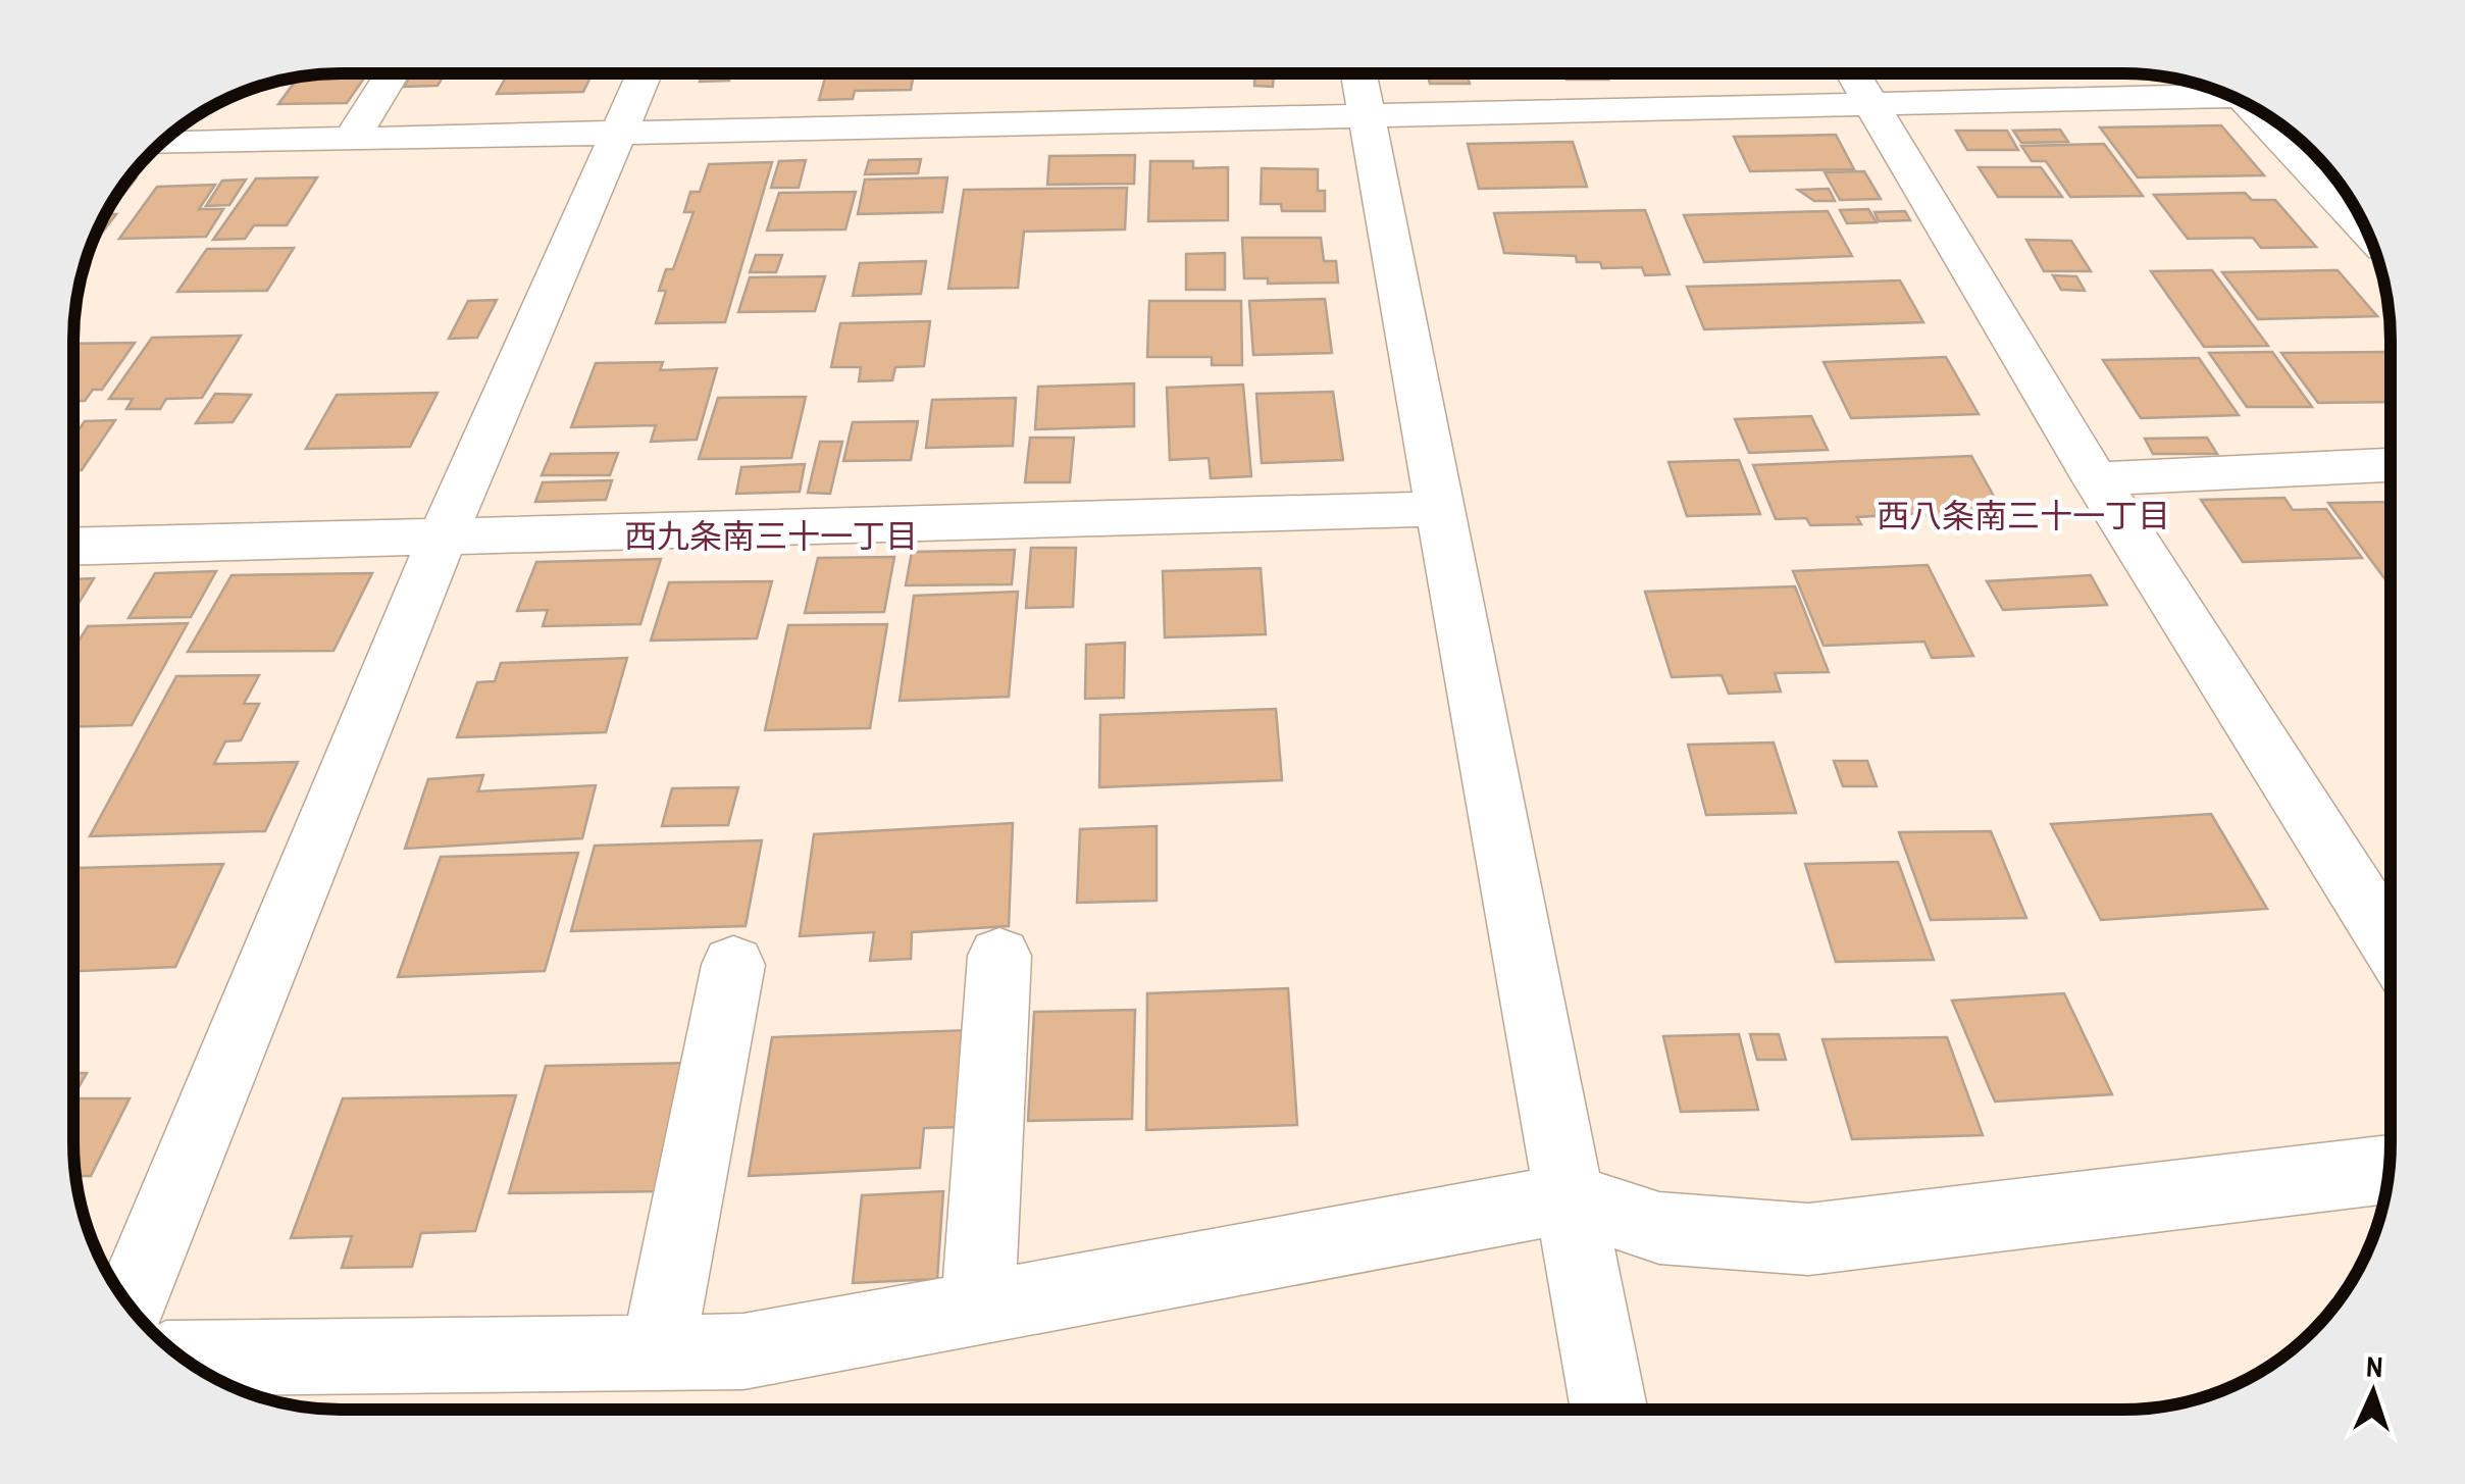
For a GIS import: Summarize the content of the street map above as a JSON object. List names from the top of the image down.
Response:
{
  "districts": ["西八条南三十一丁目", "西九条南三十一丁目"],
  "north": "top"
}
